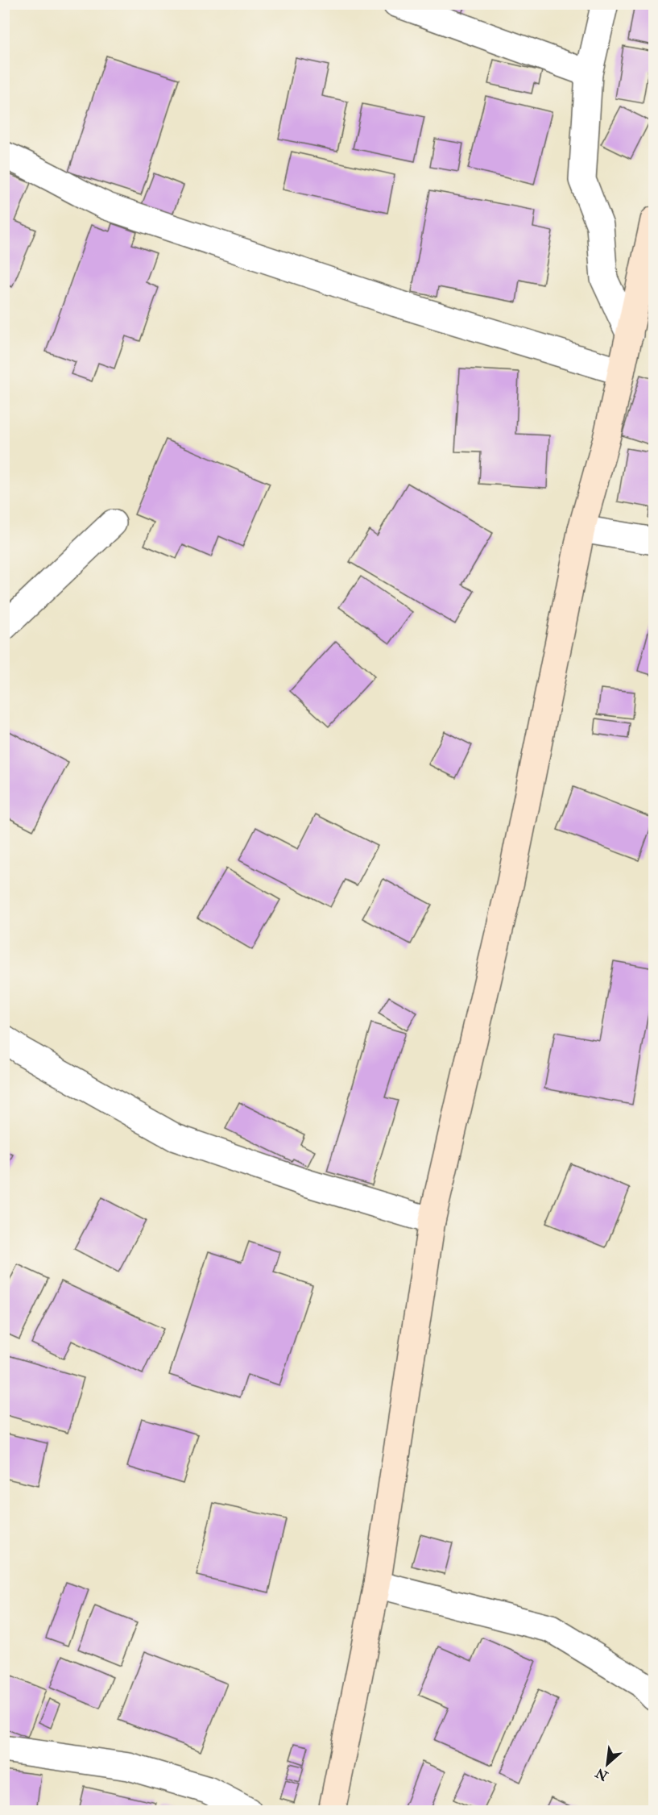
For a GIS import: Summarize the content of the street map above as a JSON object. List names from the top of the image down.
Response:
{
  "north": "bottom left"
}
